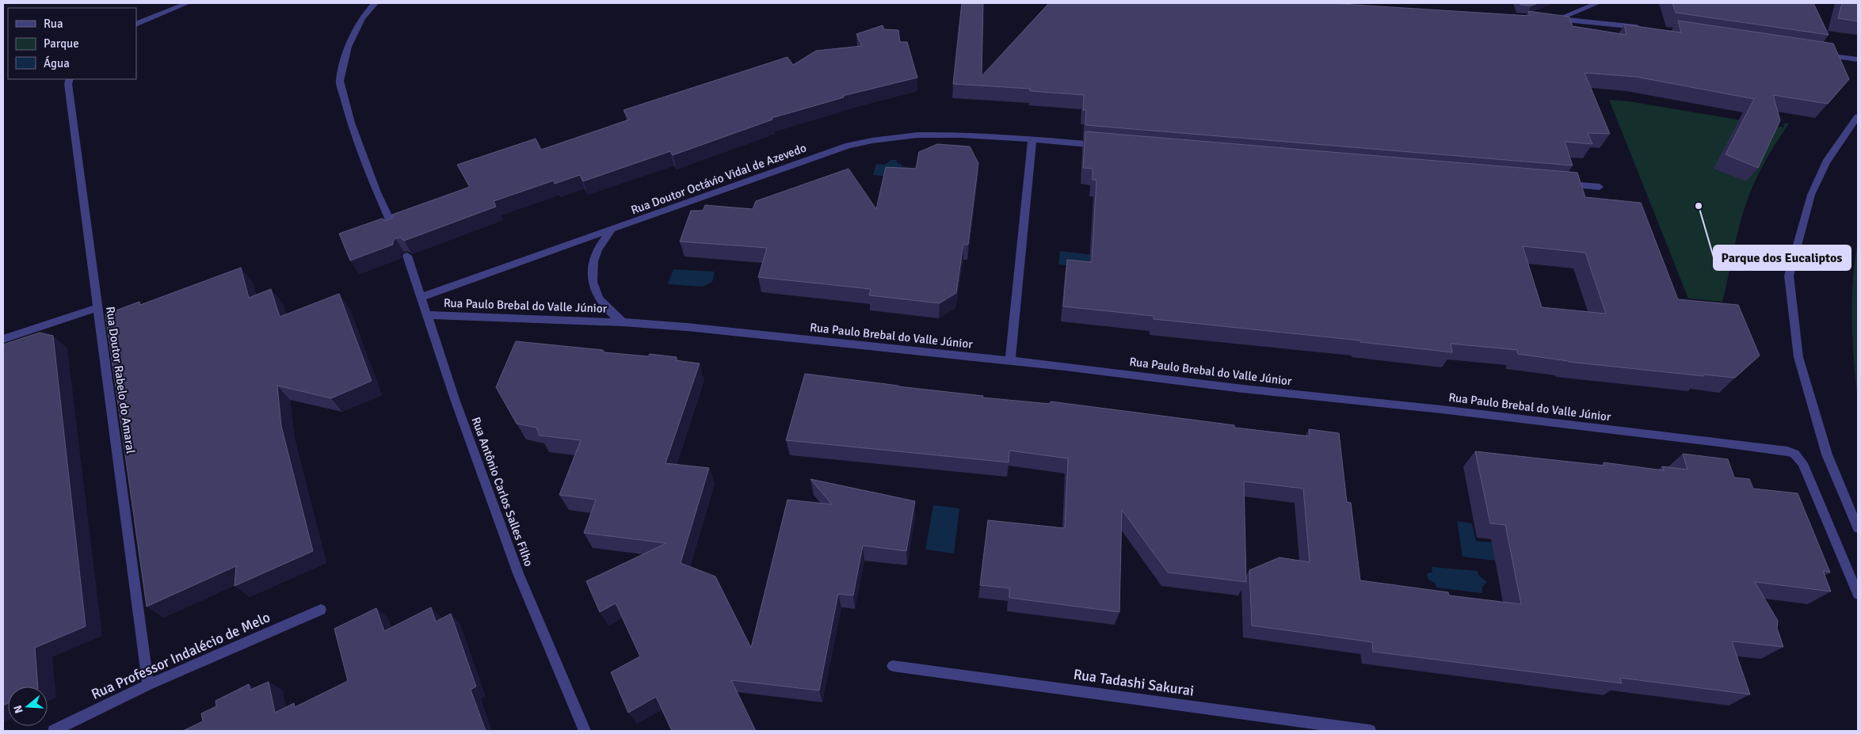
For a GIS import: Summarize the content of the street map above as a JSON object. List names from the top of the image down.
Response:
{
  "streets": {
    "street": [
      "Rua Doutor Octávio Vidal de Azevedo",
      "Rua Paulo Brebal do Valle Júnior",
      "Rua Doutor Rabelo do Amaral",
      "Rua Antônio Carlos Salles Filho",
      "Rua Professor Indalécio de Melo",
      "Rua Tadashi Sakurai"
    ]
  },
  "crossings": [
    ["Rua Doutor Octávio Vidal de Azevedo", "Rua Paulo Brebal do Valle Júnior"],
    ["Rua Doutor Octávio Vidal de Azevedo", "Rua Antônio Carlos Salles Filho"],
    ["Rua Paulo Brebal do Valle Júnior", "Rua Antônio Carlos Salles Filho"],
    ["Rua Doutor Rabelo do Amaral", "Rua Professor Indalécio de Melo"]
  ],
  "places": ["Parque dos Eucaliptos"],
  "legend": ["Rua", "Parque", "Água"],
  "north": "left"
}
